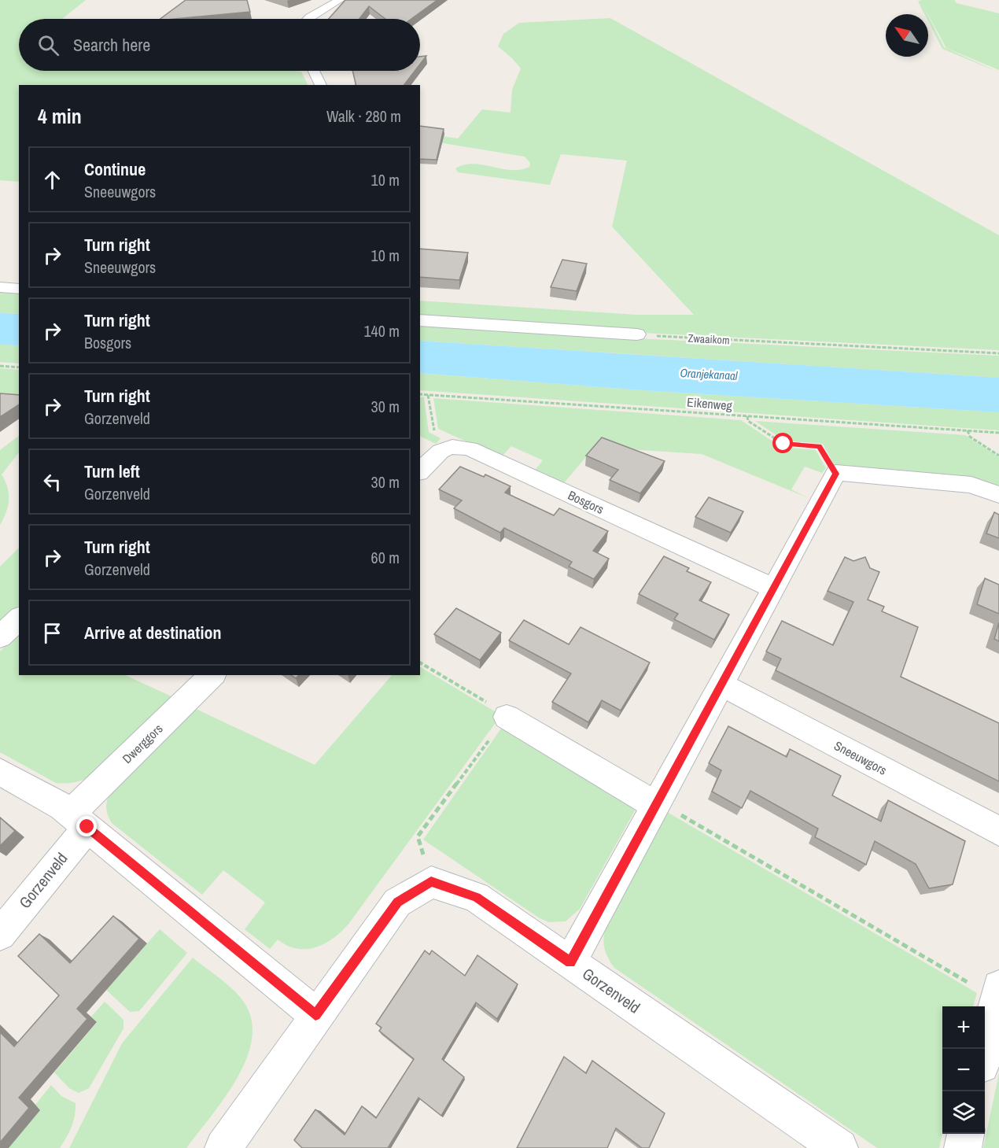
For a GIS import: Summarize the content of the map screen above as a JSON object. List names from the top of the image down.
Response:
{
  "streets": {
    "street": [
      "Bosgors",
      "Dwerggors",
      "Sneeuwgors",
      "Gorzenveld"
    ],
    "path": ["Zwaaikom", "Eikenweg"]
  },
  "crossings": [
    ["Dwerggors", "Gorzenveld"]
  ],
  "water": ["Oranjekanaal"],
  "north": "top left",
  "page": {
    "search": "Search here",
    "heading": ["4 min", "Walk · 280 m"],
    "list": [
      ["Continue", "Sneeuwgors", "10 m"],
      ["Turn right", "Sneeuwgors", "10 m"],
      ["Turn right", "Bosgors", "140 m"],
      ["Turn right", "Gorzenveld", "30 m"],
      ["Turn left", "Gorzenveld", "30 m"],
      ["Turn right", "Gorzenveld", "60 m"],
      "Arrive at destination"
    ],
    "map_buttons": ["+", "−"]
  }
}
